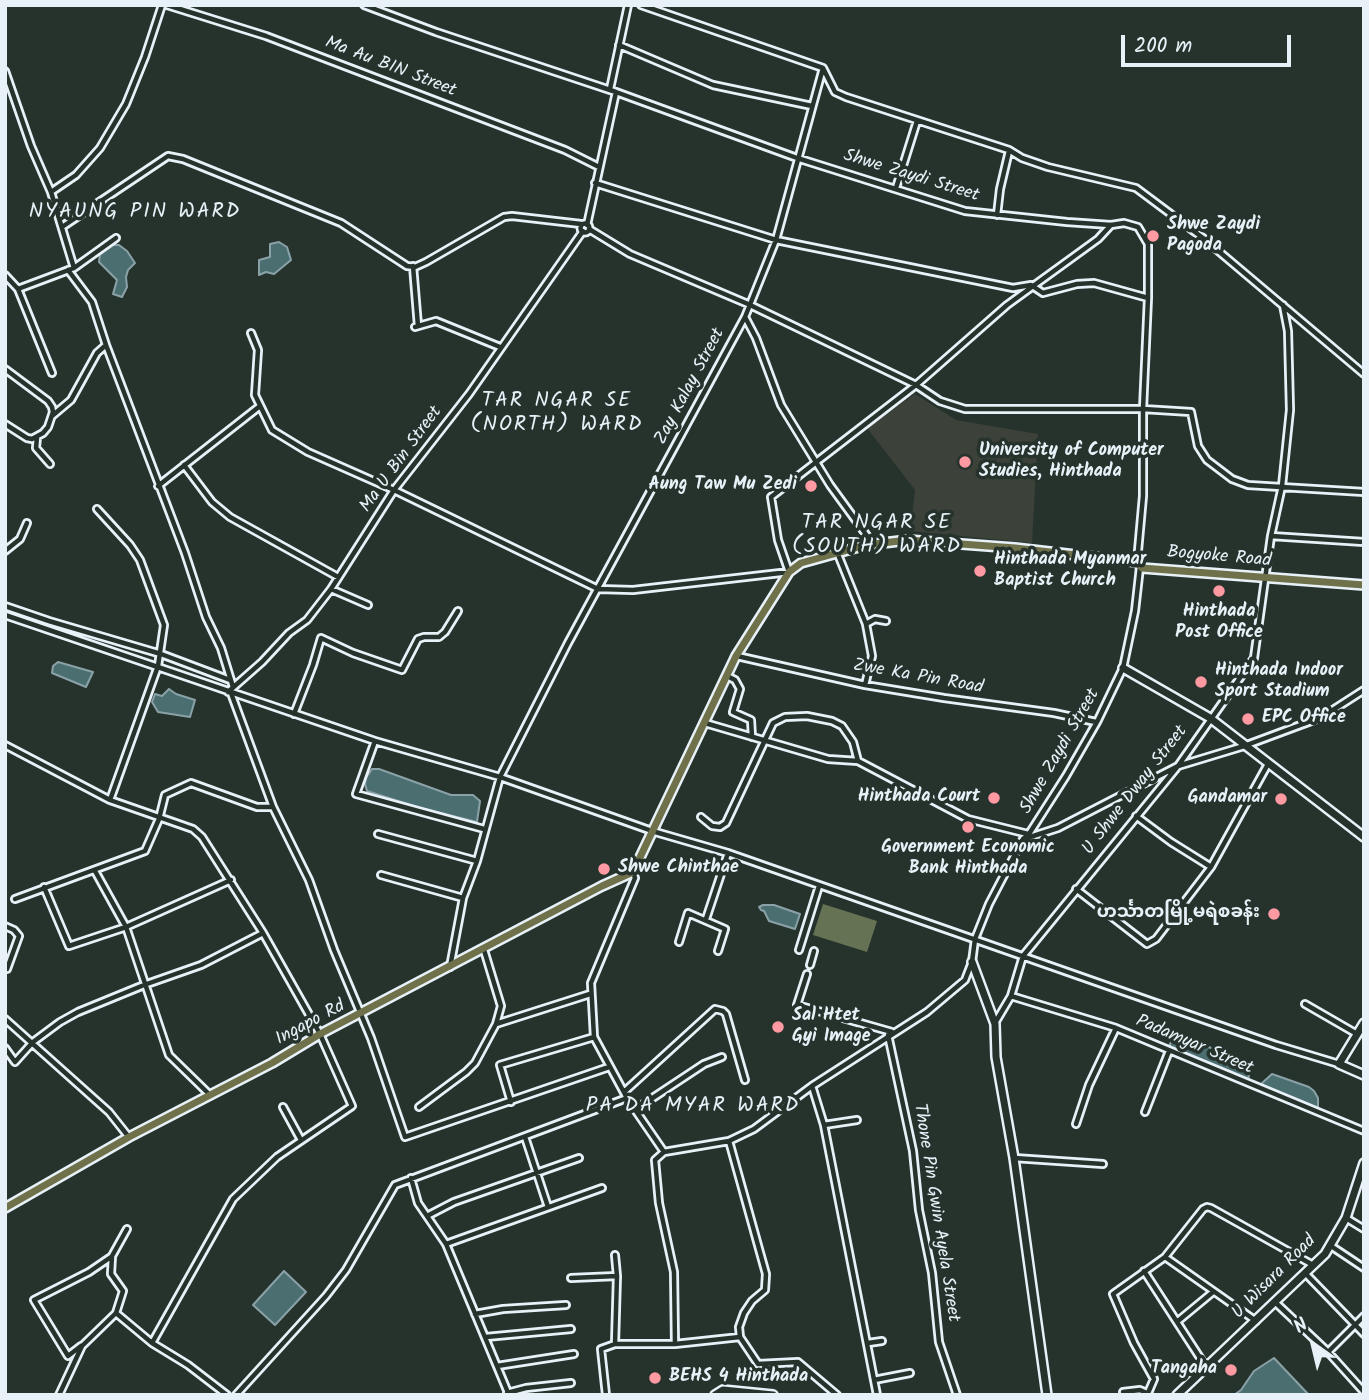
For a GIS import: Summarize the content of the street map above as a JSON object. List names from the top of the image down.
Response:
{
  "streets": {
    "main road": ["Bogyoke Road", "Ingapo Rd"],
    "street": [
      "Ma Au BIN Street",
      "Shwe Zaydi Street",
      "Zay Kalay Street",
      "Ma U Bin Street",
      "Zwe Ka Pin Road",
      "U Shwe Dway Street",
      "Padamyar Street",
      "Thone Pin Gwin Ayela Street",
      "U Wisara Road"
    ]
  },
  "crossings": [
    ["Ma Au BIN Street", "Ma U Bin Street"],
    ["Shwe Zaydi Street", "Zay Kalay Street"],
    ["Shwe Zaydi Street", "Ma U Bin Street"],
    ["Shwe Zaydi Street", "Bogyoke Road"],
    ["Shwe Zaydi Street", "Zwe Ka Pin Road"],
    ["Zay Kalay Street", "Ingapo Rd"],
    ["Bogyoke Road", "U Shwe Dway Street"],
    ["U Shwe Dway Street", "Padamyar Street"]
  ],
  "districts": [
    "NYAUNG PIN WARD",
    "TAR NGAR SE (NORTH) WARD",
    "TAR NGAR SE (SOUTH) WARD",
    "PA DA MYAR WARD"
  ],
  "places": [
    "Shwe Zaydi Pagoda",
    "University of Computer Studies, Hinthada",
    "Aung Taw Mu Zedi",
    "Hinthada Myanmar Baptist Church",
    "Hinthada Post Office",
    "Hinthada Indoor Sport Stadium",
    "EPC Office",
    "Hinthada Court",
    "Gandamar",
    "Government Economic Bank Hinthada",
    "Shwe Chinthae",
    "ဟင်္သာတမြို့မရဲစခန်း",
    "Sal Htet Gyi Image",
    "Tangaha",
    "BEHS 4 Hinthada"
  ],
  "scale_bar": "200 m",
  "north": "top left"
}
